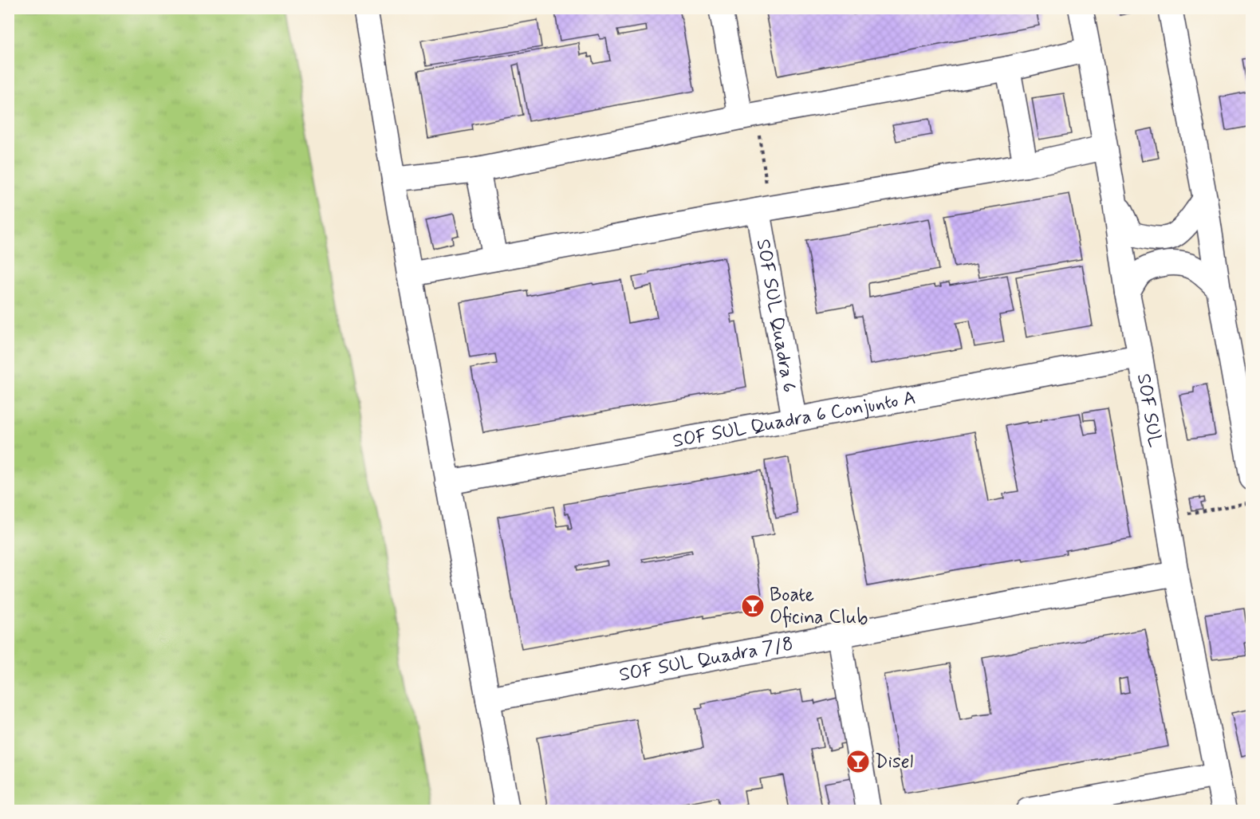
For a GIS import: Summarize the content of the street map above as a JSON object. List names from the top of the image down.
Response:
{
  "streets": {
    "street": [
      "SOF SUL Quadra 6",
      "SOF SUL",
      "SOF SUL Quadra 6 Conjunto A",
      "SOF SUL Quadra 7/8"
    ]
  },
  "crossings": [
    ["SOF SUL Quadra 6", "SOF SUL Quadra 6 Conjunto A"],
    ["SOF SUL", "SOF SUL Quadra 6 Conjunto A"],
    ["SOF SUL", "SOF SUL Quadra 7/8"]
  ],
  "places": {
    "bar": ["Boate Oficina Club", "Disel"]
  }
}
